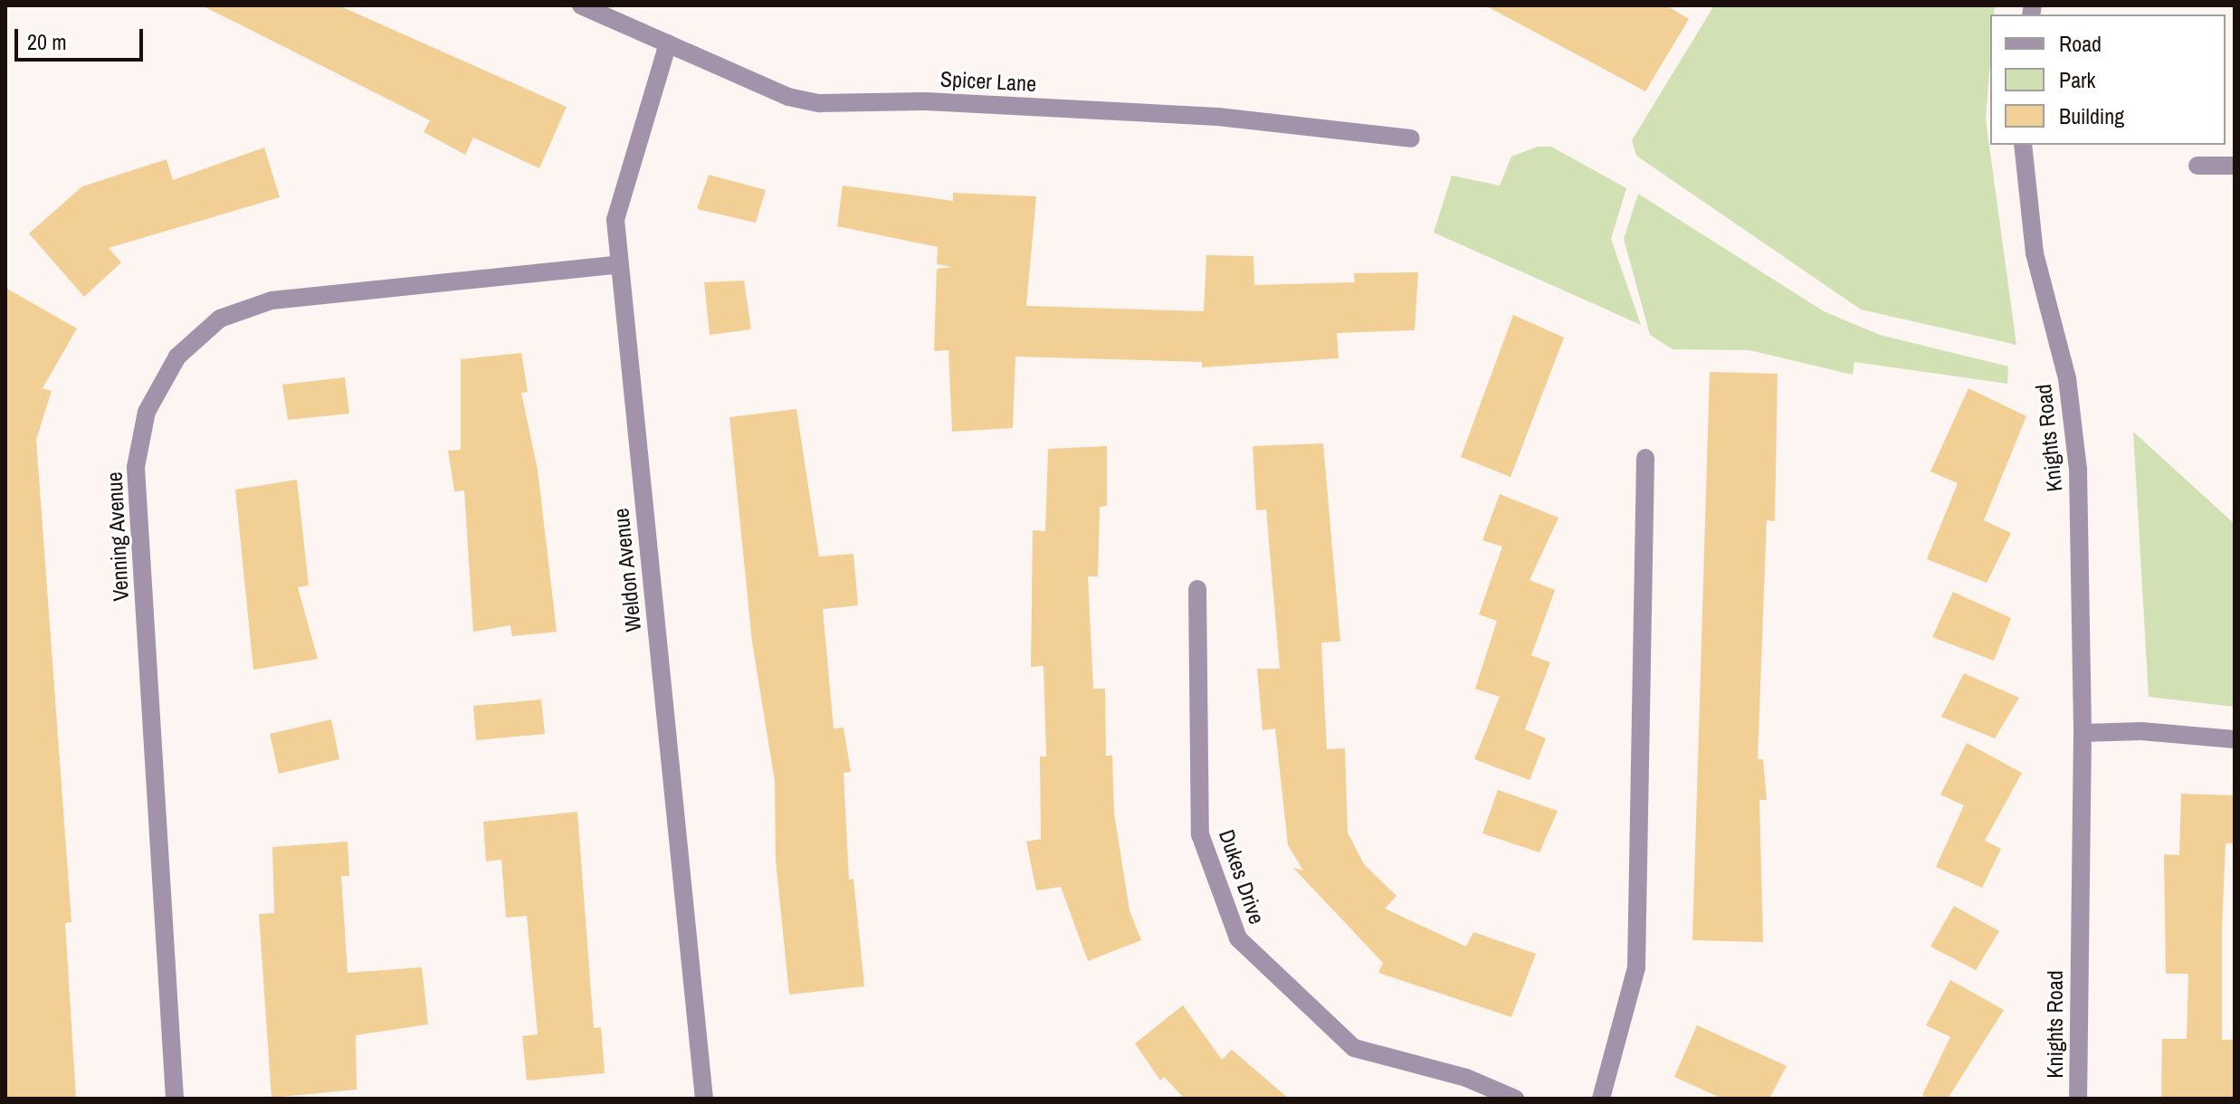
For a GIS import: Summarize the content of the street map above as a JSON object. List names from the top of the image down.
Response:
{
  "streets": {
    "street": [
      "Spicer Lane",
      "Knights Road",
      "Venning Avenue",
      "Weldon Avenue",
      "Dukes Drive"
    ]
  },
  "crossings": [
    ["Spicer Lane", "Weldon Avenue"],
    ["Venning Avenue", "Weldon Avenue"]
  ],
  "legend": ["Road", "Park", "Building"],
  "scale_bar": "20 m"
}
